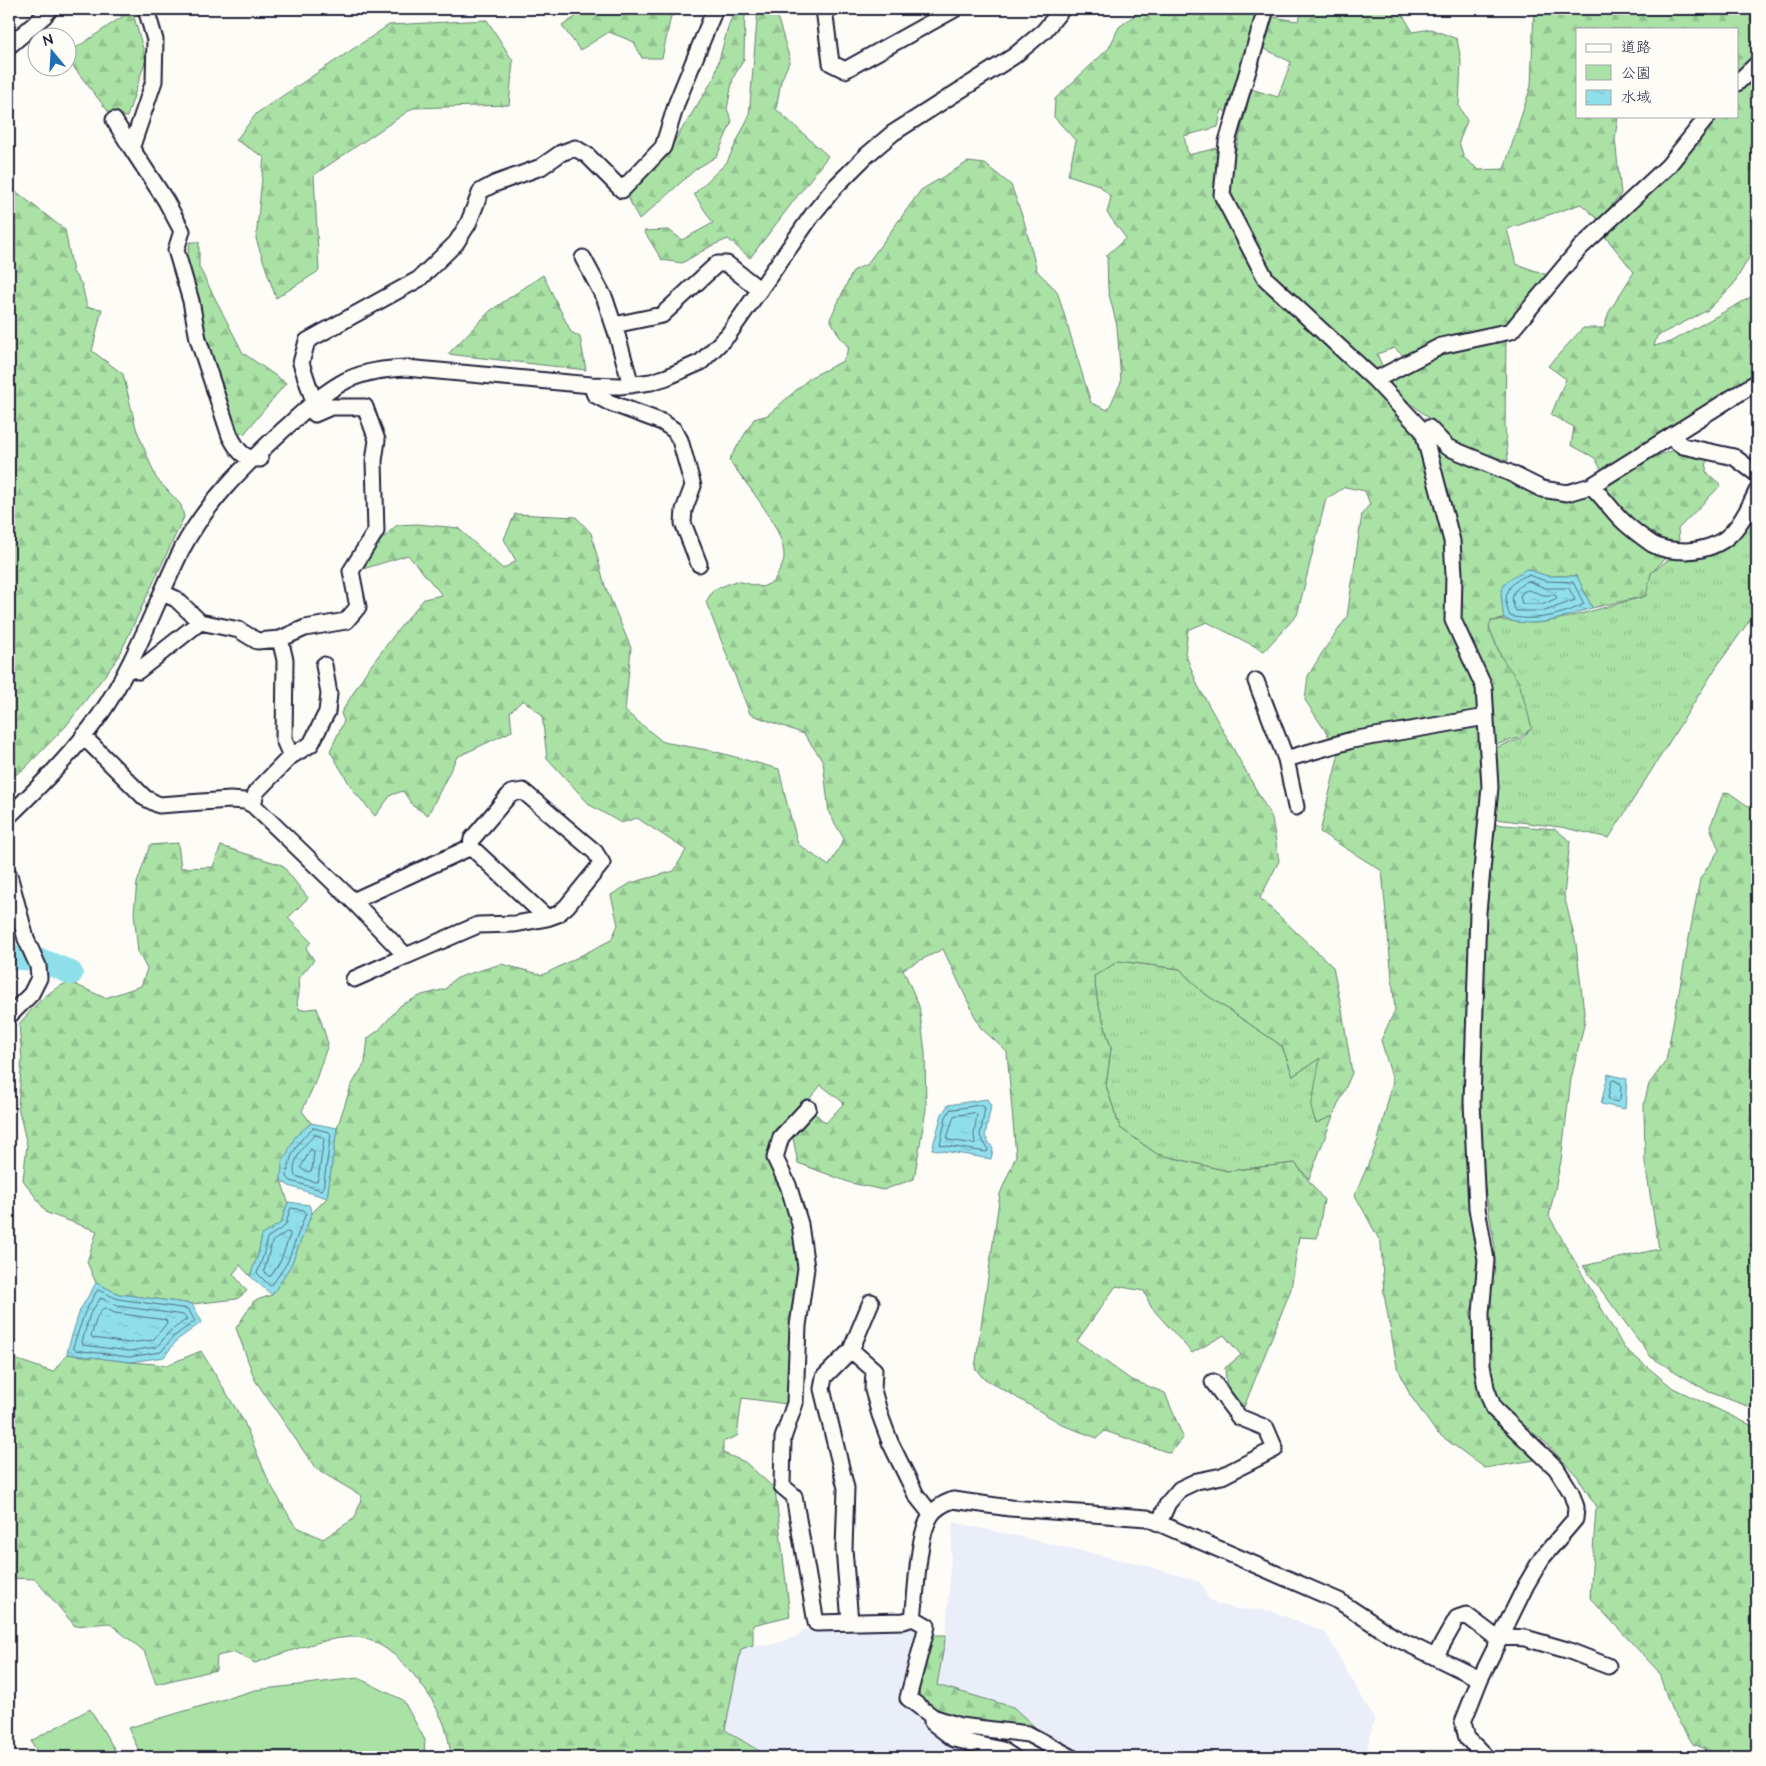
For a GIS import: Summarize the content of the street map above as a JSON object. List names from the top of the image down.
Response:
{
  "legend": ["道路", "公園", "水域"],
  "north": "top"
}
